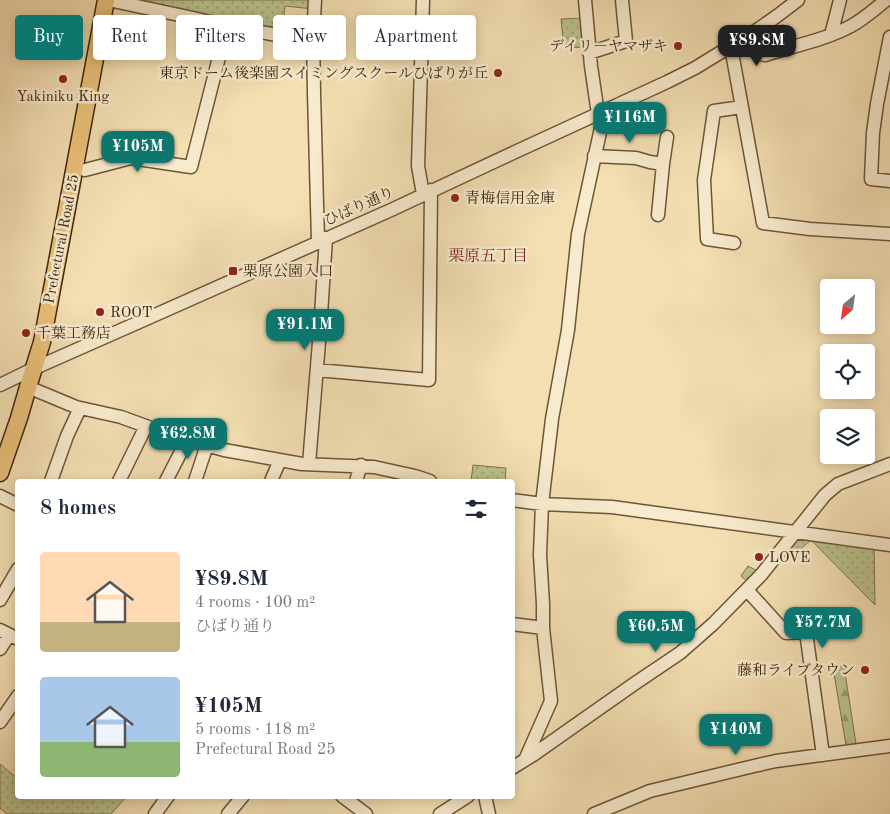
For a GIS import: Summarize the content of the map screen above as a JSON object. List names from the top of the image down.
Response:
{
  "streets": {
    "main road": ["Prefectural Road 25"],
    "street": ["ひばり通り"]
  },
  "crossings": [
    ["ひばり通り", "Prefectural Road 25"]
  ],
  "districts": ["栗原五丁目"],
  "places": {
    "other": [
      "デイリ－ヤマザキ",
      "東京ドーム後楽園スイミングスクールひばりが丘",
      "Yakiniku King",
      "青梅信用金庫",
      "ROOT",
      "千葉工務店",
      "LOVE",
      "藤和ライブタウン"
    ],
    "transit": ["栗原公園入口"]
  },
  "north": "bottom left",
  "page": {
    "chip": [
      "Buy",
      "Rent",
      "Filters",
      "New",
      "Apartment"
    ],
    "price": [
      "¥89.8M",
      "¥116M",
      "¥105M",
      "¥91.1M",
      "¥62.8M",
      "¥57.7M",
      "¥60.5M",
      "¥140M"
    ],
    "heading": "8 homes",
    "list": [
      {
        "name": "¥89.8M",
        "note": "4 rooms · 100 m² · ひばり通り"
      },
      {
        "name": "¥105M",
        "note": "5 rooms · 118 m² · Prefectural Road 25"
      }
    ]
  }
}
